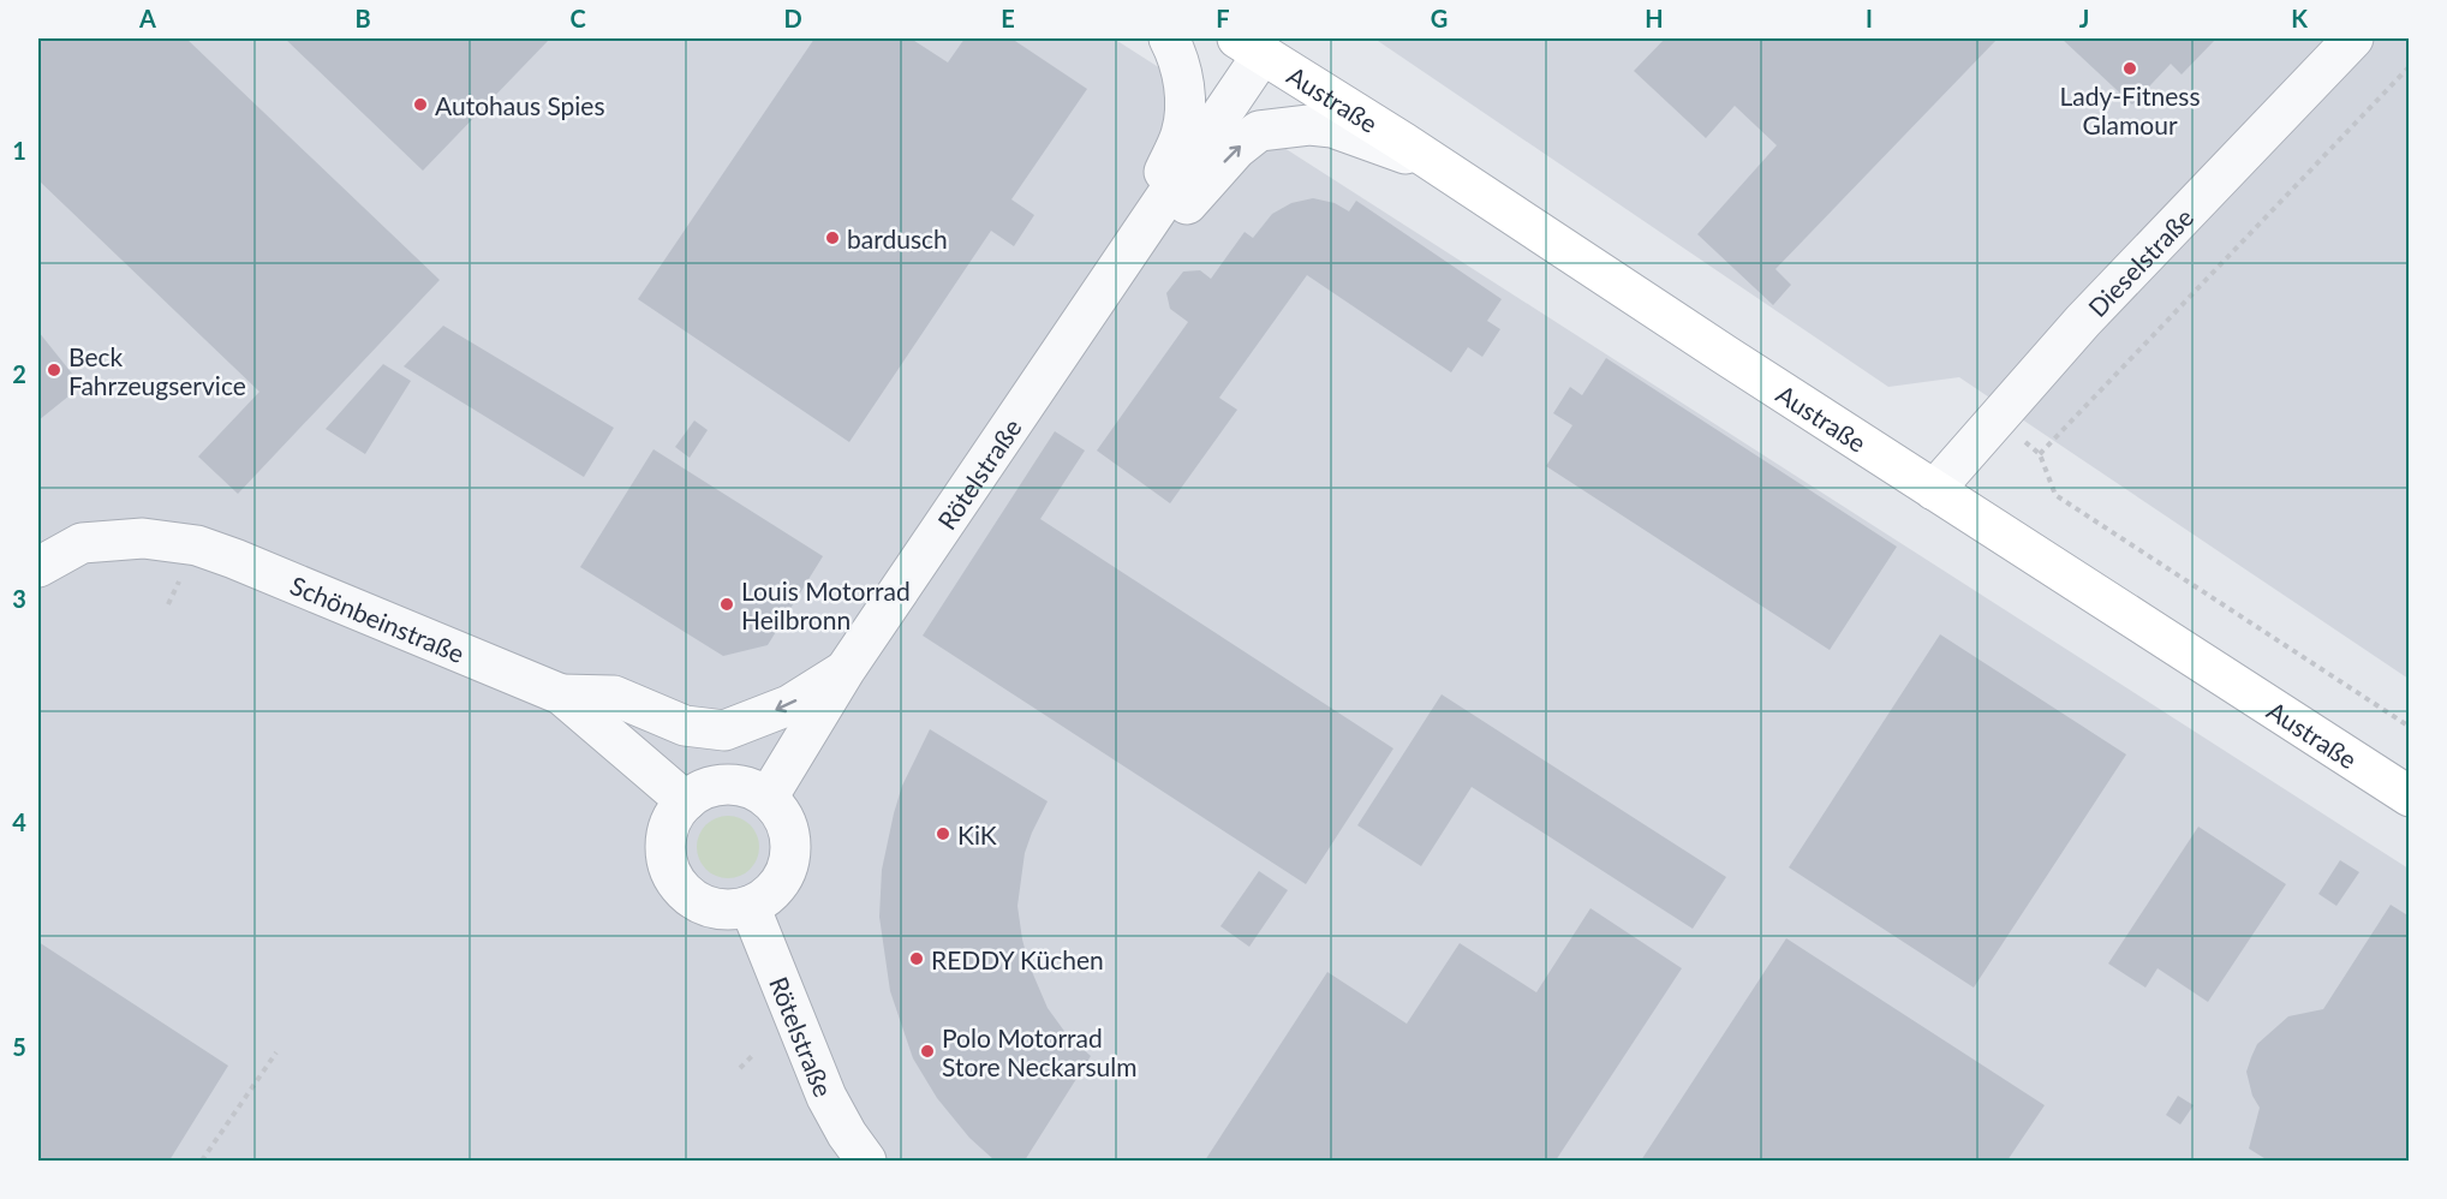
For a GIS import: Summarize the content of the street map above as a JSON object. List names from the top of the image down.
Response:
{
  "streets": {
    "main road": ["Austraße"],
    "street": ["Dieselstraße", "Rötelstraße", "Schönbeinstraße"]
  },
  "crossings": [
    ["Austraße", "Dieselstraße"],
    ["Austraße", "Rötelstraße"],
    ["Rötelstraße", "Schönbeinstraße"]
  ],
  "places": [
    "Lady-Fitness Glamour",
    "Autohaus Spies",
    "bardusch",
    "Beck Fahrzeugservice",
    "Louis Motorrad Heilbronn",
    "KiK",
    "REDDY Küchen",
    "Polo Motorrad Store Neckarsulm"
  ],
  "grid": {
    "columns": [
      "A",
      "B",
      "C",
      "D",
      "E",
      "F",
      "G",
      "H",
      "I",
      "J",
      "K"
    ],
    "rows": [
      "1",
      "2",
      "3",
      "4",
      "5"
    ]
  }
}
